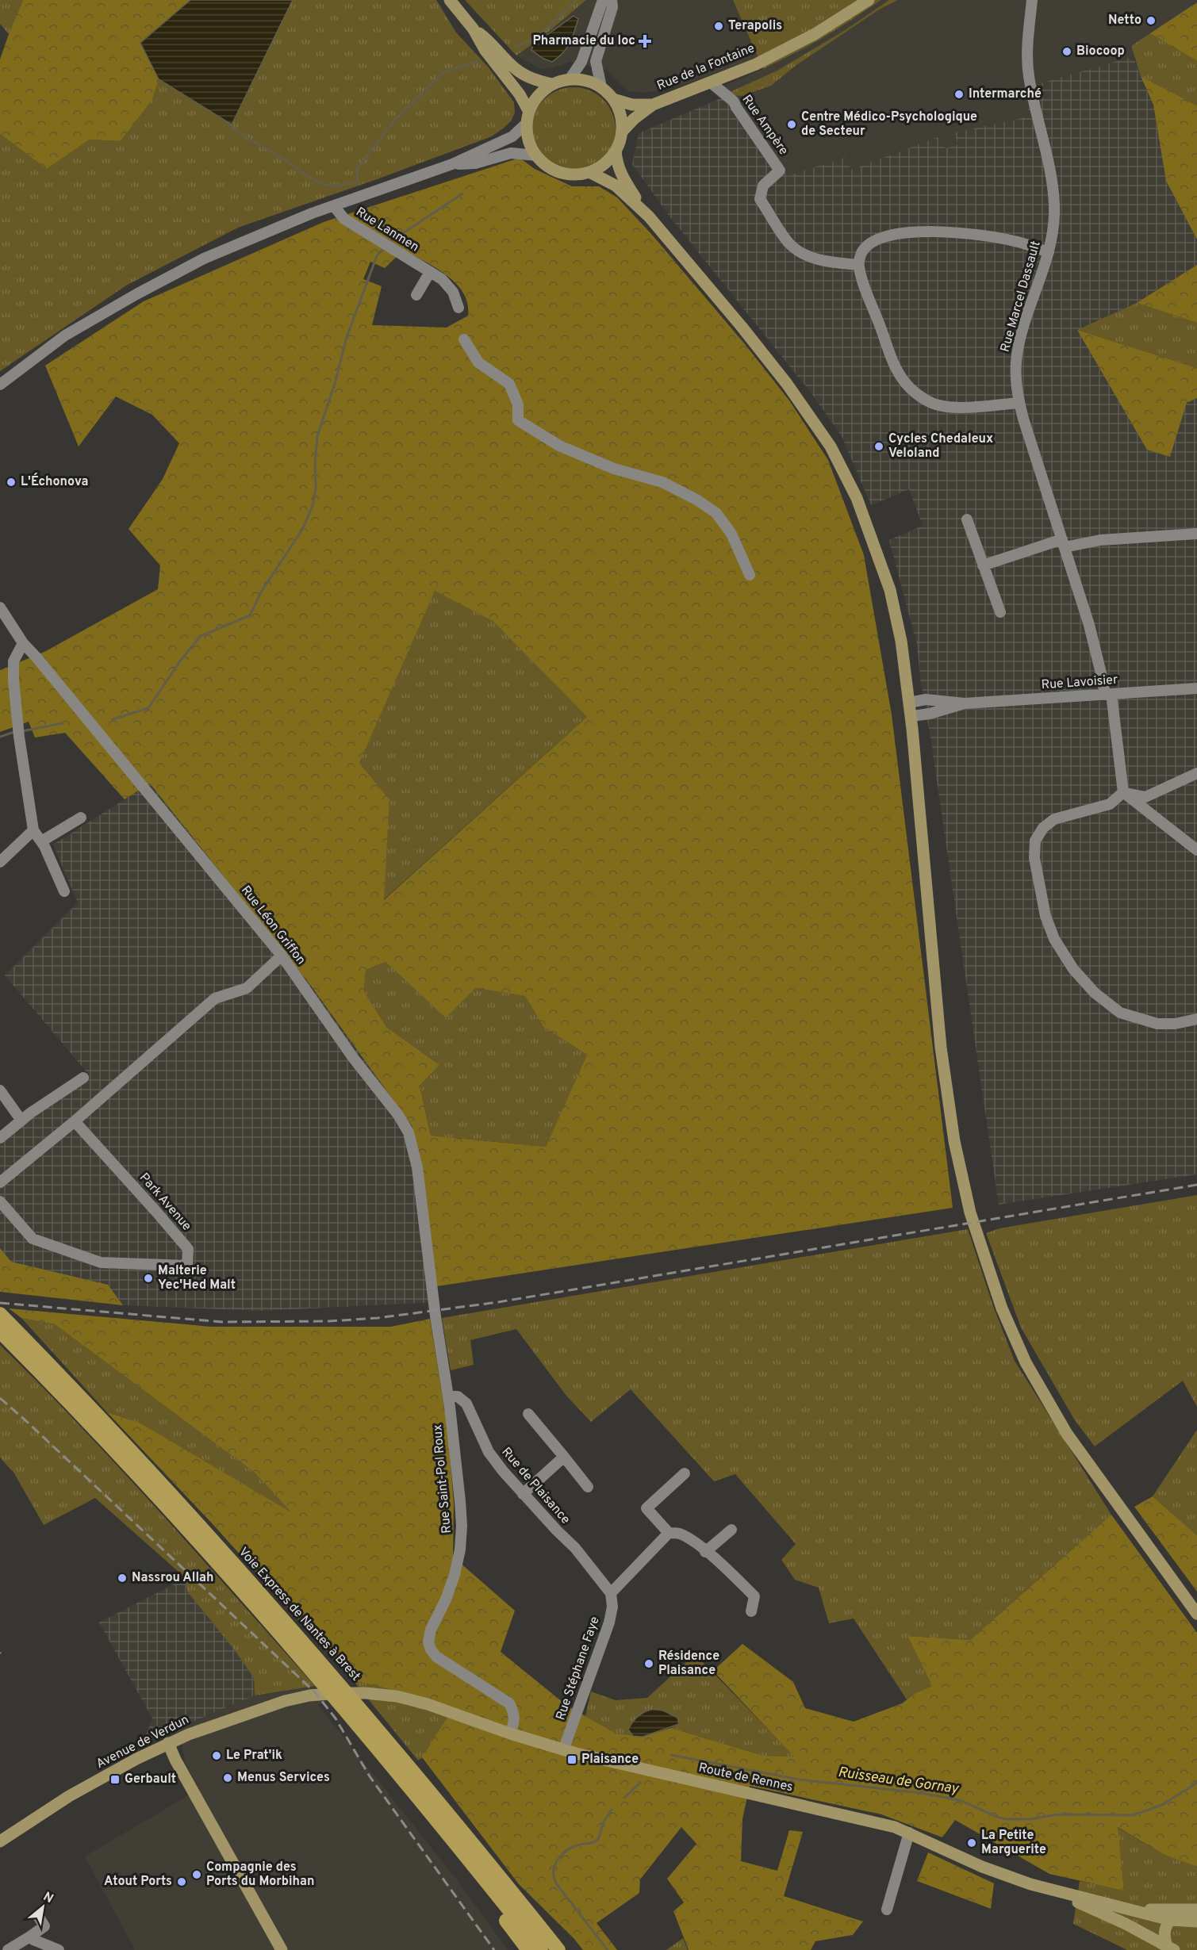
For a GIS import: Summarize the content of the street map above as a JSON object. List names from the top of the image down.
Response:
{
  "streets": {
    "highway": ["Voie Express de Nantes à Brest"],
    "main road": ["Rue de la Fontaine", "Avenue de Verdun", "Route de Rennes"],
    "street": [
      "Rue Ampère",
      "Rue Lanmen",
      "Rue Marcel Dassault",
      "Rue Lavoisier",
      "Rue Léon Griffon",
      "Park Avenue",
      "Rue Saint-Pol Roux",
      "Rue de Plaisance",
      "Rue Stéphane Faye"
    ]
  },
  "crossings": [
    ["Rue de la Fontaine", "Rue Ampère"],
    ["Rue Marcel Dassault", "Rue Lavoisier"],
    ["Rue Léon Griffon", "Rue Saint-Pol Roux"],
    ["Rue Saint-Pol Roux", "Rue de Plaisance"],
    ["Rue Saint-Pol Roux", "Route de Rennes"],
    ["Rue de Plaisance", "Rue Stéphane Faye"],
    ["Rue Stéphane Faye", "Route de Rennes"],
    ["Avenue de Verdun", "Route de Rennes"]
  ],
  "water": ["Ruisseau de Gornay"],
  "places": {
    "other": [
      "Netto",
      "Terapolis",
      "Biocoop",
      "Intermarché",
      "Centre Médico-Psychologique de Secteur",
      "Cycles Chedaleux Veloland",
      "L'Échonova",
      "Malterie Yec'Hed Malt",
      "Nassrou Allah",
      "Résidence Plaisance",
      "Le Prat'ik",
      "Menus Services",
      "La Petite Marguerite",
      "Compagnie des Ports du Morbihan",
      "Atout Ports"
    ],
    "health": ["Pharmacie du loc"],
    "transit": ["Plaisance", "Gerbault"]
  },
  "north": "top right"
}
